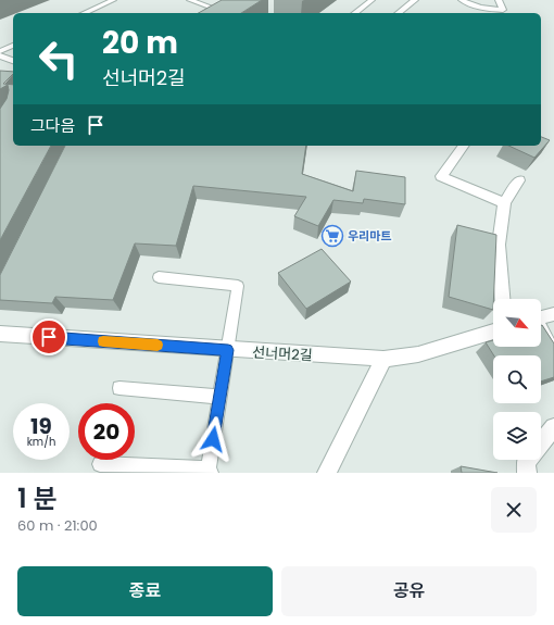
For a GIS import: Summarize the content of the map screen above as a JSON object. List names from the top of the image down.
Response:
{
  "streets": {
    "street": ["선너머2길"]
  },
  "places": {
    "supermarket": ["우리마트"]
  },
  "north": "bottom right",
  "page": {
    "turn": ["20 m", "선너머2길"],
    "then": "그다음",
    "speed": "19 km/h",
    "limit": "20",
    "heading": ["1 분", "60 m · 21:00"],
    "buttons": ["종료", "공유"]
  }
}
